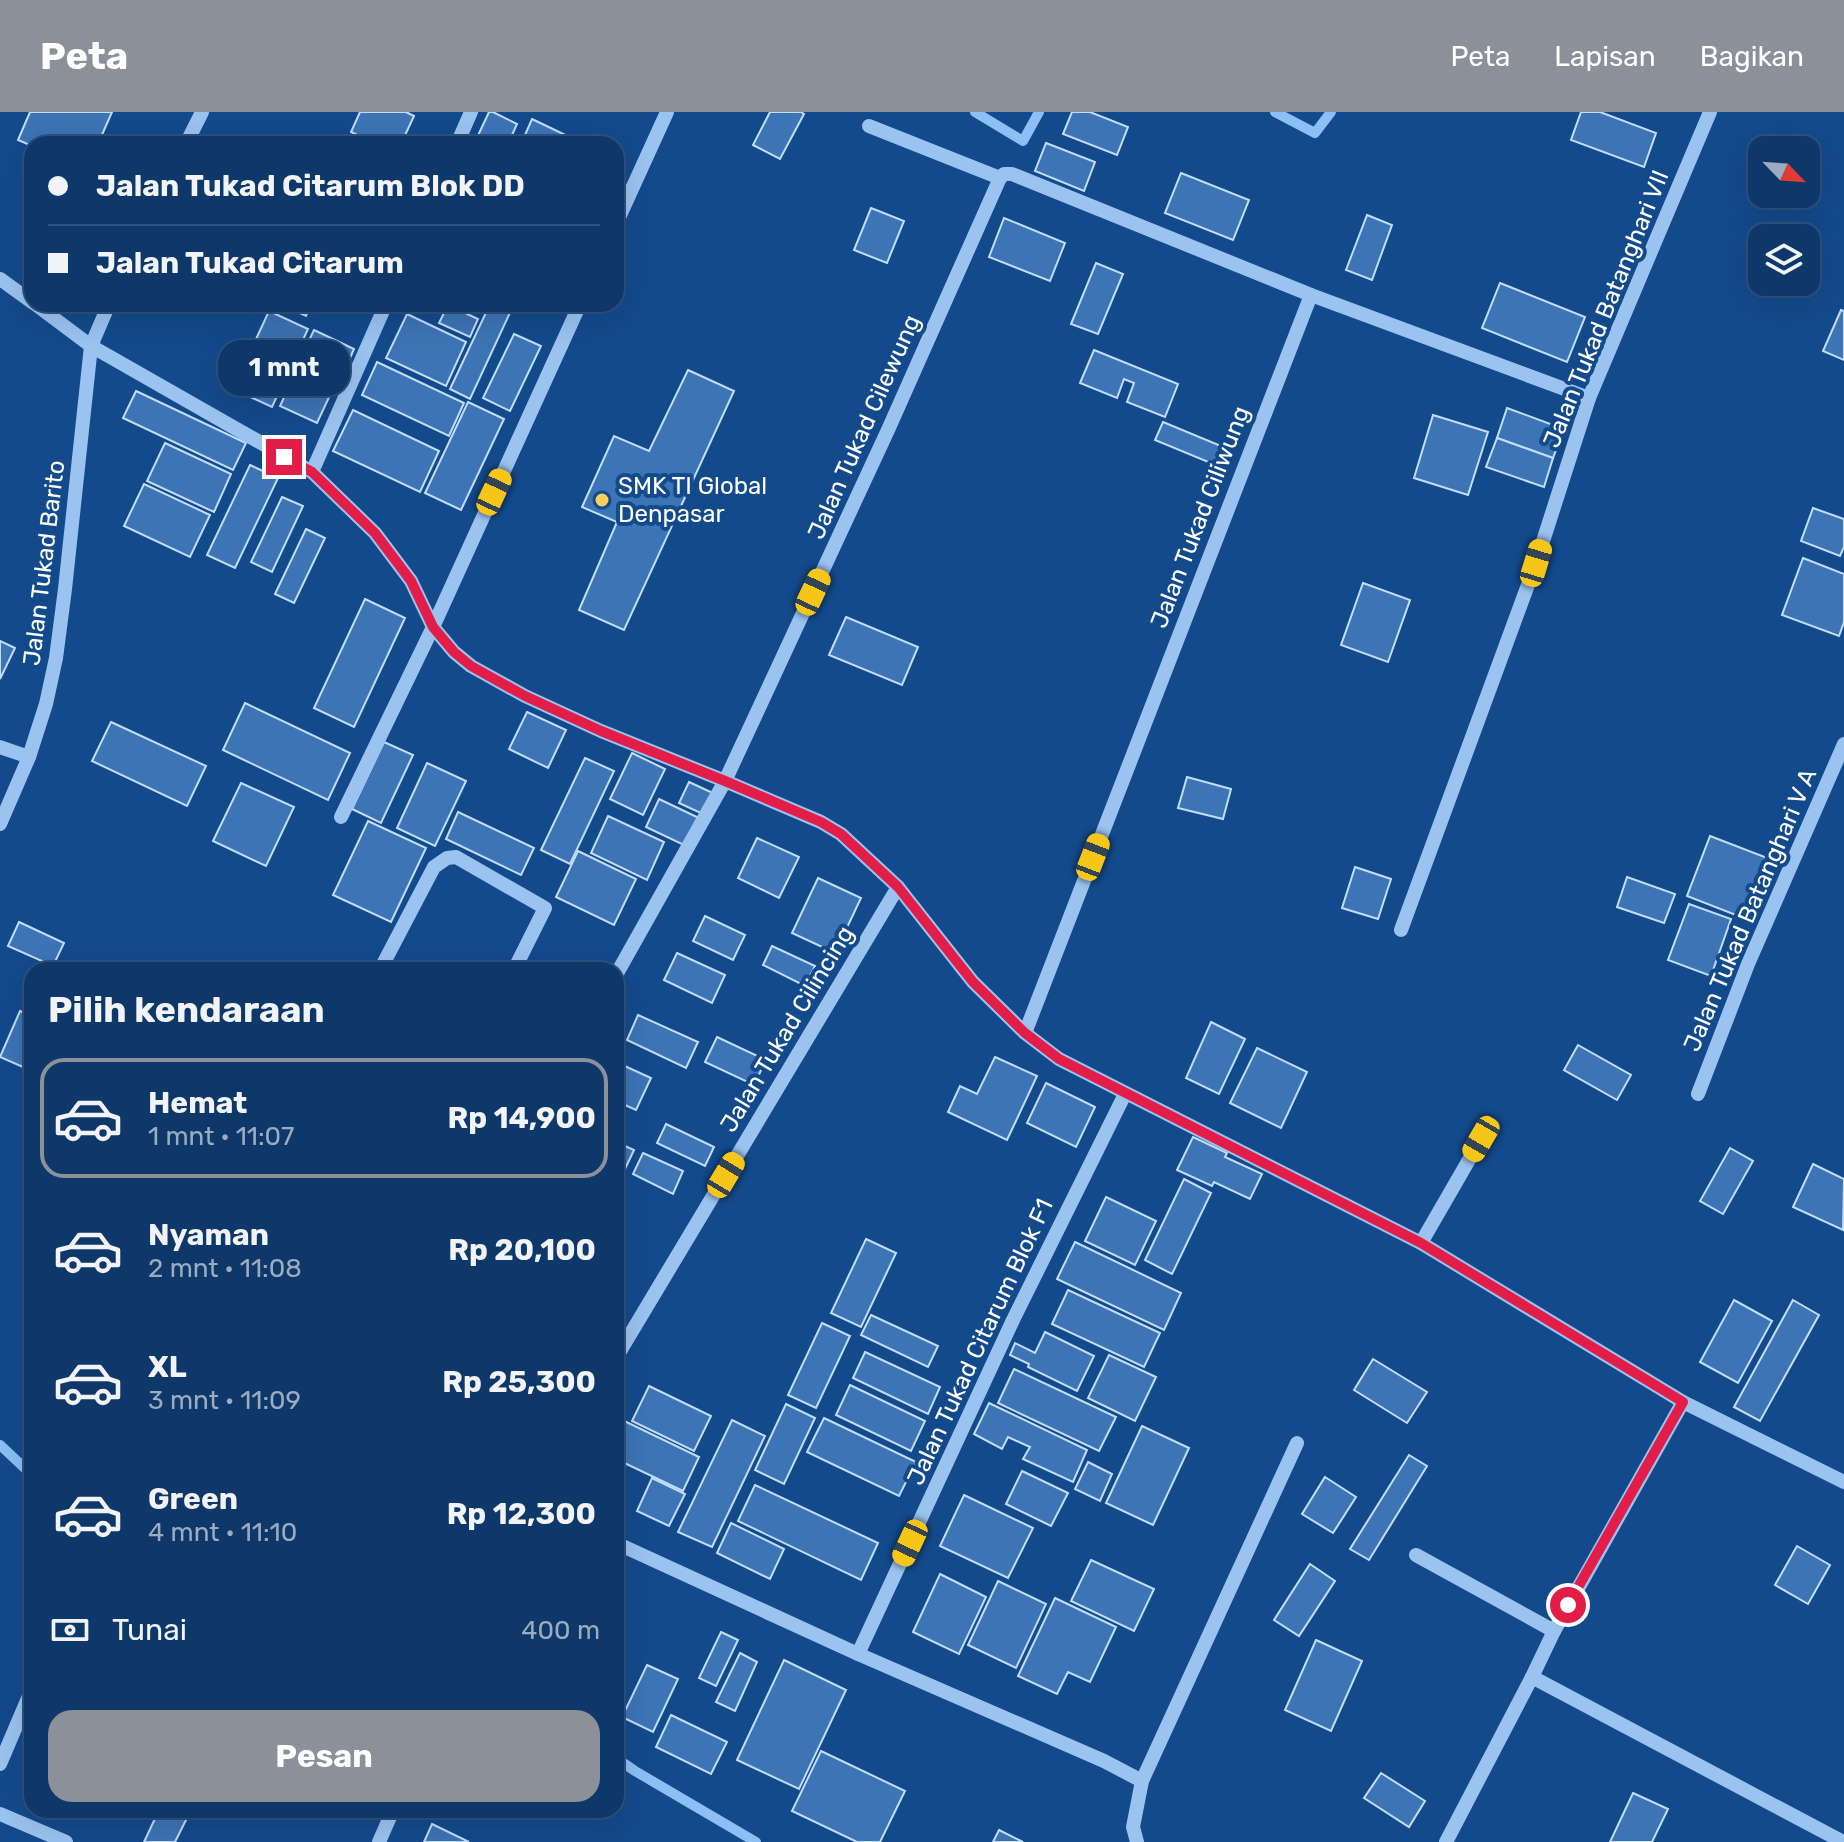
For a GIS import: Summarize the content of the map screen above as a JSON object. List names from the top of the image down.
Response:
{
  "streets": {
    "street": [
      "Jalan Tukad Batanghari VII",
      "Jalan Tukad Cilewung",
      "Jalan Tukad Ciliwung",
      "Jalan Tukad Barito",
      "Jalan Tukad Batanghari V A",
      "Jalan Tukad Cilincing",
      "Jalan Tukad Citarum Blok F1"
    ]
  },
  "places": ["SMK TI Global Denpasar"],
  "north": "bottom right",
  "page": {
    "header": "Peta",
    "nav": ["Peta", "Lapisan", "Bagikan"],
    "banner": ["Jalan Tukad Citarum Blok DD", "Jalan Tukad Citarum"],
    "bubble": "1 mnt",
    "heading": "Pilih kendaraan",
    "list": [
      {
        "name": "Hemat",
        "note": "1 mnt · 11:07",
        "value": "Rp 14,900"
      },
      {
        "name": "Nyaman",
        "note": "2 mnt · 11:08",
        "value": "Rp 20,100"
      },
      {
        "name": "XL",
        "note": "3 mnt · 11:09",
        "value": "Rp 25,300"
      },
      {
        "name": "Green",
        "note": "4 mnt · 11:10",
        "value": "Rp 12,300"
      }
    ],
    "pay": ["Tunai", "400 m"],
    "buttons": "Pesan"
  }
}
